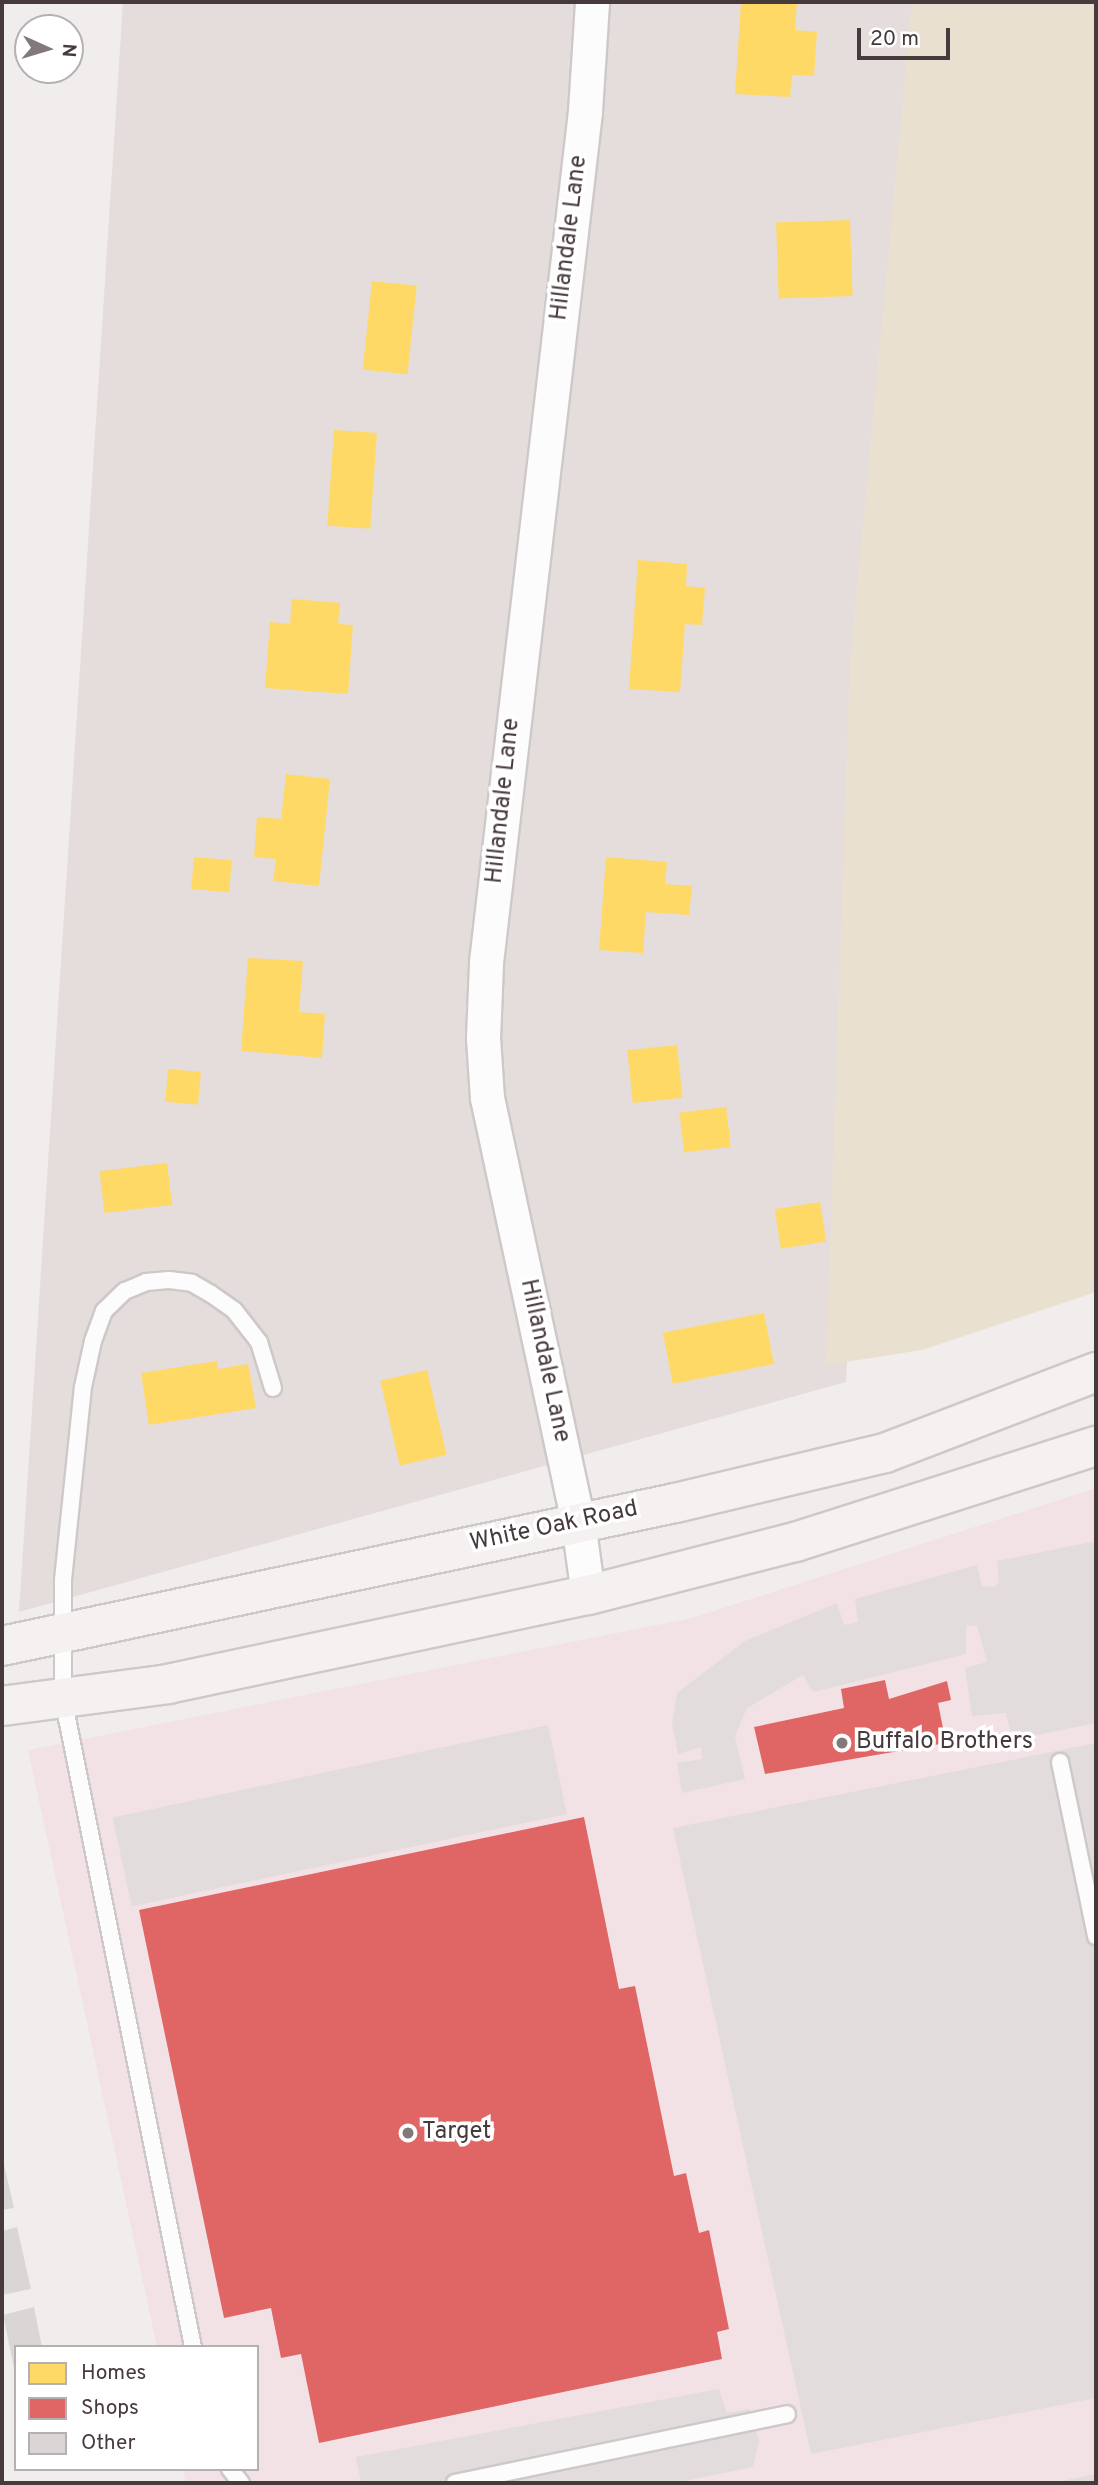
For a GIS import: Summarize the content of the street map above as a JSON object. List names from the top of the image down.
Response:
{
  "streets": {
    "street": ["Hillandale Lane", "White Oak Road"]
  },
  "crossings": [
    ["Hillandale Lane", "White Oak Road"]
  ],
  "places": ["Buffalo Brothers", "Target"],
  "legend": ["Homes", "Shops", "Other"],
  "scale_bar": "20 m",
  "north": "right"
}
